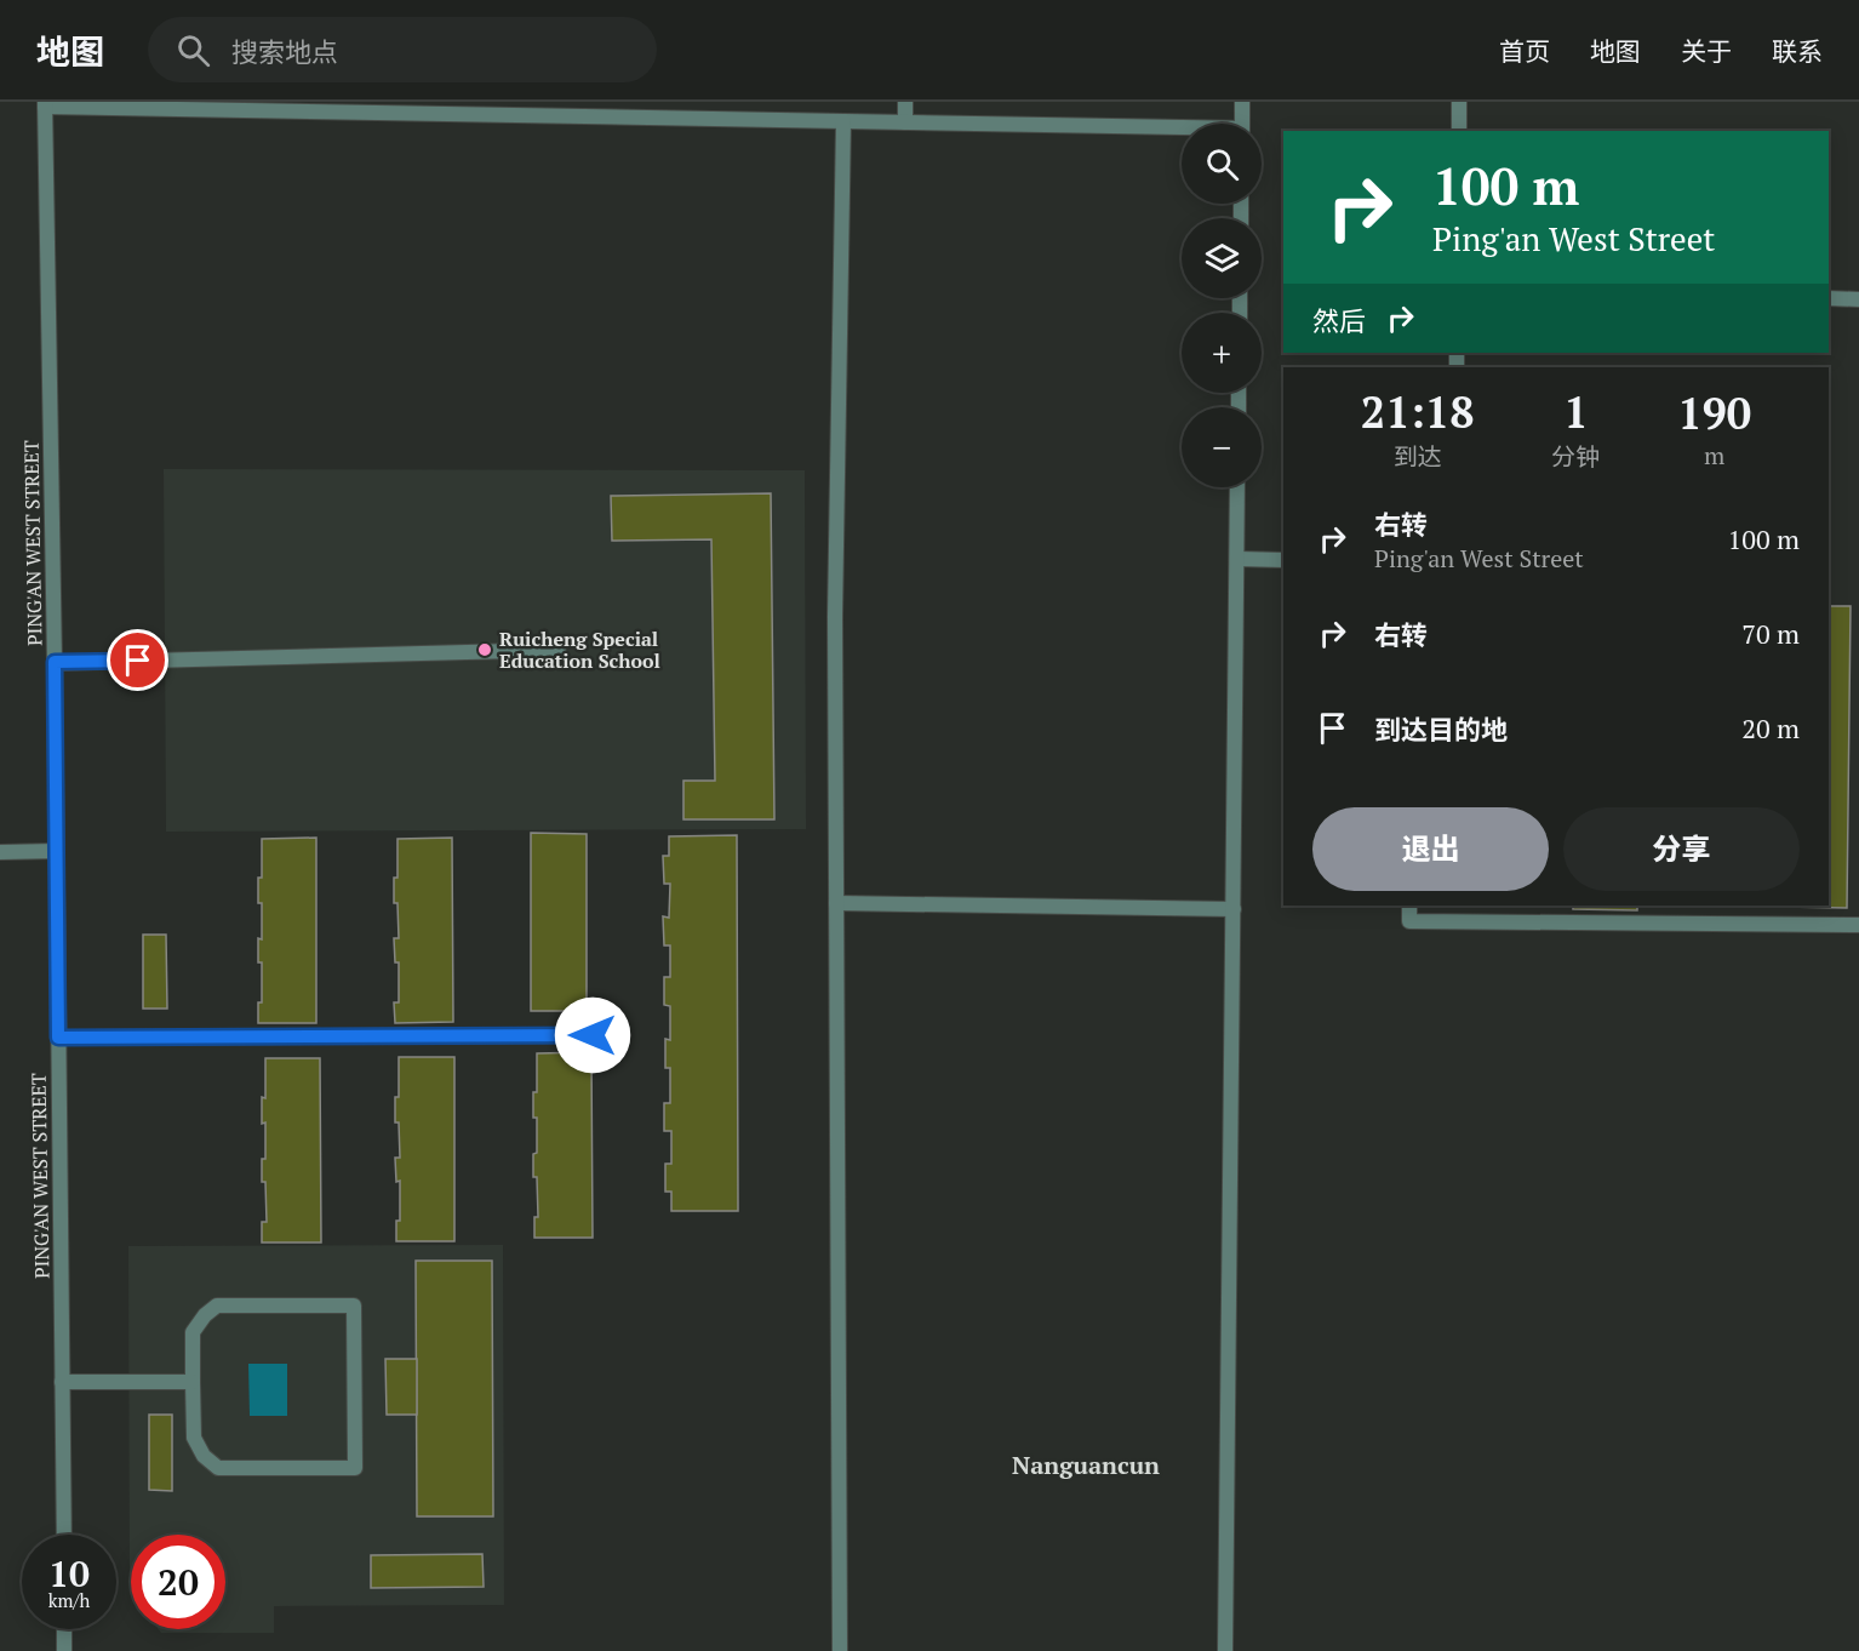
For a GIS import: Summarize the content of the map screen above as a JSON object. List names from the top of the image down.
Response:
{
  "streets": {
    "street": ["PING'AN WEST STREET"]
  },
  "districts": ["Nanguancun"],
  "places": ["Ruicheng Special Education School"],
  "page": {
    "header": "地图",
    "search": "搜索地点",
    "nav": [
      "首页",
      "地图",
      "关于",
      "联系"
    ],
    "map_buttons": ["+", "−"],
    "turn": ["100 m", "Ping'an West Street"],
    "then": "然后",
    "eta": [
      "21:18",
      "到达",
      "1",
      "分钟",
      "190",
      "m"
    ],
    "list": [
      {
        "name": "右转",
        "note": "Ping'an West Street",
        "value": "100 m"
      },
      {
        "name": "右转",
        "value": "70 m"
      },
      {
        "name": "到达目的地",
        "value": "20 m"
      }
    ],
    "buttons": ["退出", "分享"],
    "speed": "10 km/h",
    "limit": "20"
  }
}
